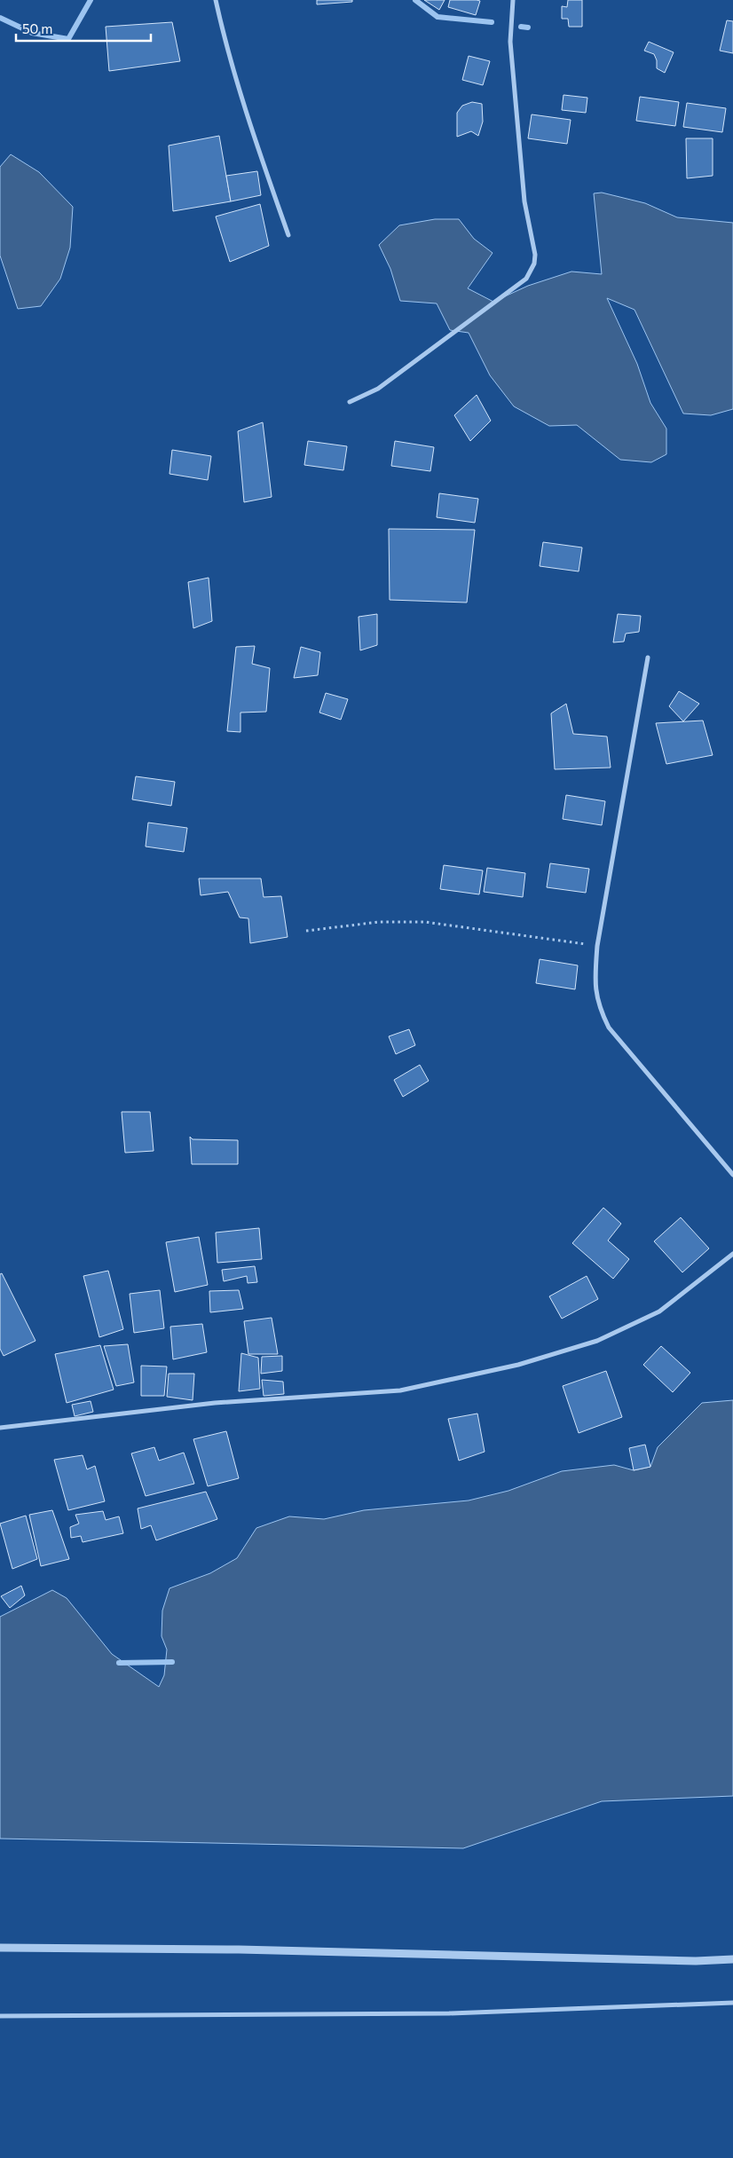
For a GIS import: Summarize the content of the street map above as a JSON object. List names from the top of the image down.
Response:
{
  "scale_bar": "50 m"
}
